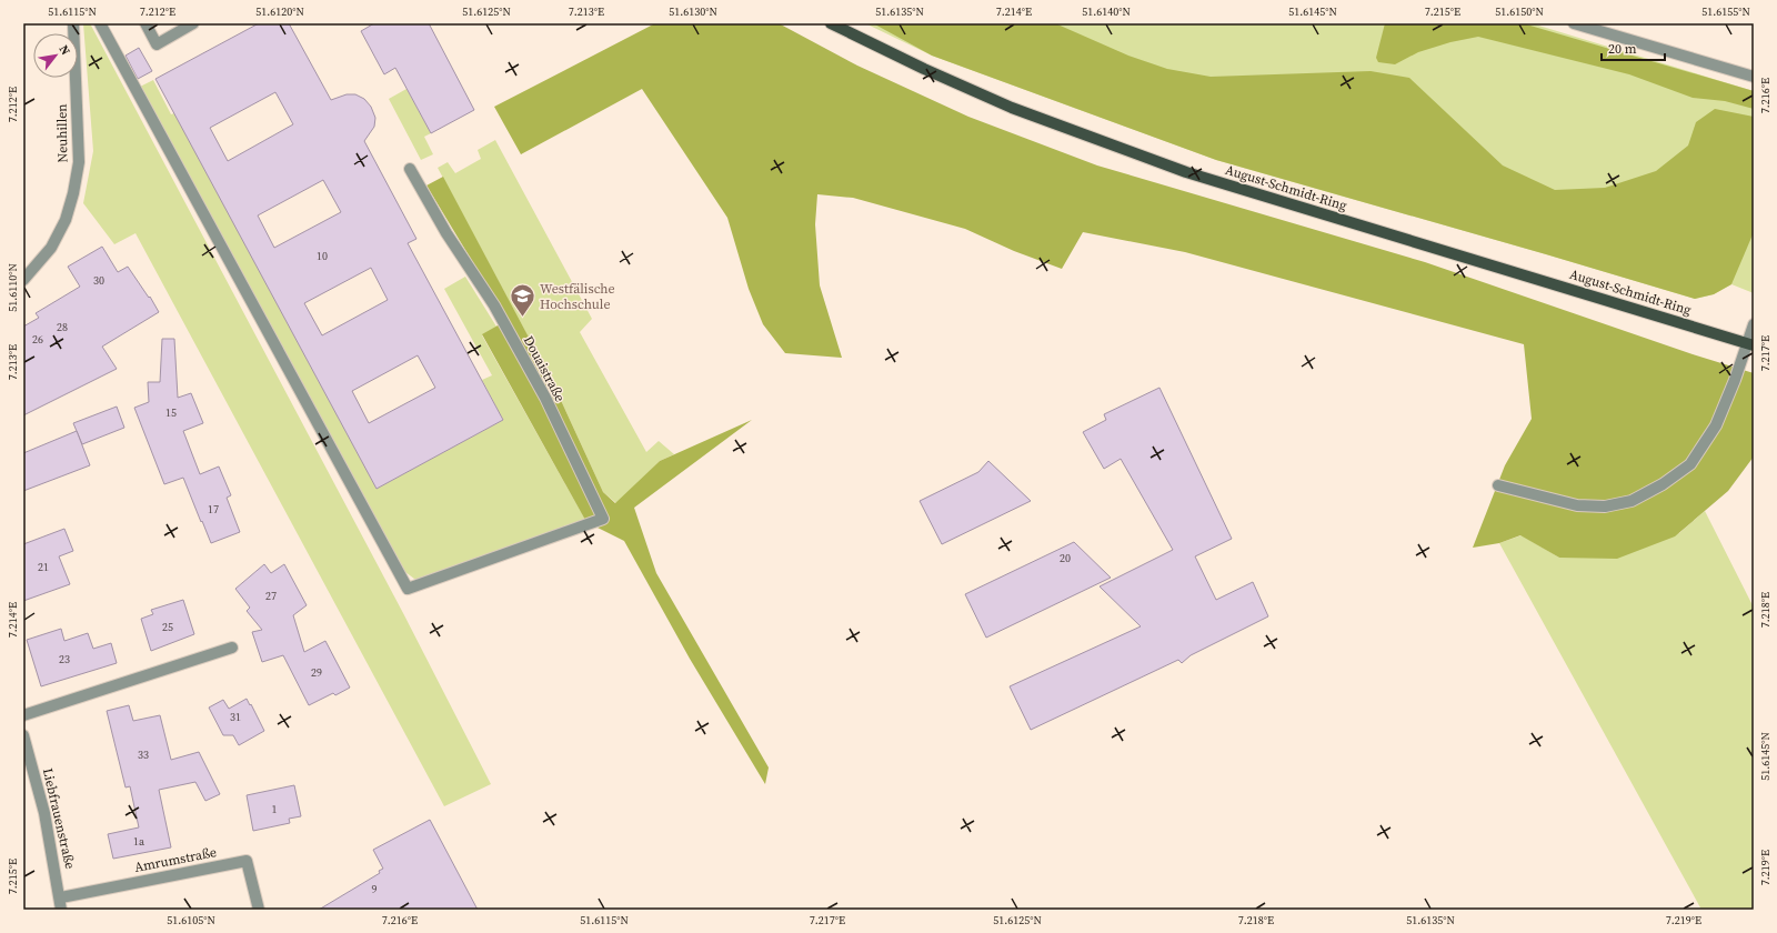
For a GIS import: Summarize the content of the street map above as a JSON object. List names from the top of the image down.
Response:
{
  "streets": {
    "main road": ["August-Schmidt-Ring"],
    "street": [
      "Neuhillen",
      "Douaistraße",
      "Liebfrauenstraße",
      "Amrumstraße"
    ]
  },
  "crossings": [
    ["Liebfrauenstraße", "Amrumstraße"]
  ],
  "places": {
    "school or university": ["Westfälische Hochschule"]
  },
  "house_numbers": [
    "10",
    "30",
    "28",
    "26",
    "15",
    "17",
    "20",
    "21",
    "27",
    "25",
    "23",
    "29",
    "31",
    "33",
    "1",
    "1a",
    "9"
  ],
  "scale_bar": "20 m",
  "north": "top right",
  "coordinates": [
    "51.6115°N",
    "7.212°E",
    "51.6120°N",
    "51.6125°N",
    "7.213°E",
    "51.6130°N",
    "51.6135°N",
    "7.214°E",
    "51.6140°N",
    "51.6145°N",
    "7.215°E",
    "51.6150°N",
    "51.6155°N",
    "7.216°E",
    "51.6110°N",
    "7.217°E",
    "7.218°E",
    "7.219°E",
    "51.6105°N"
  ]
}
